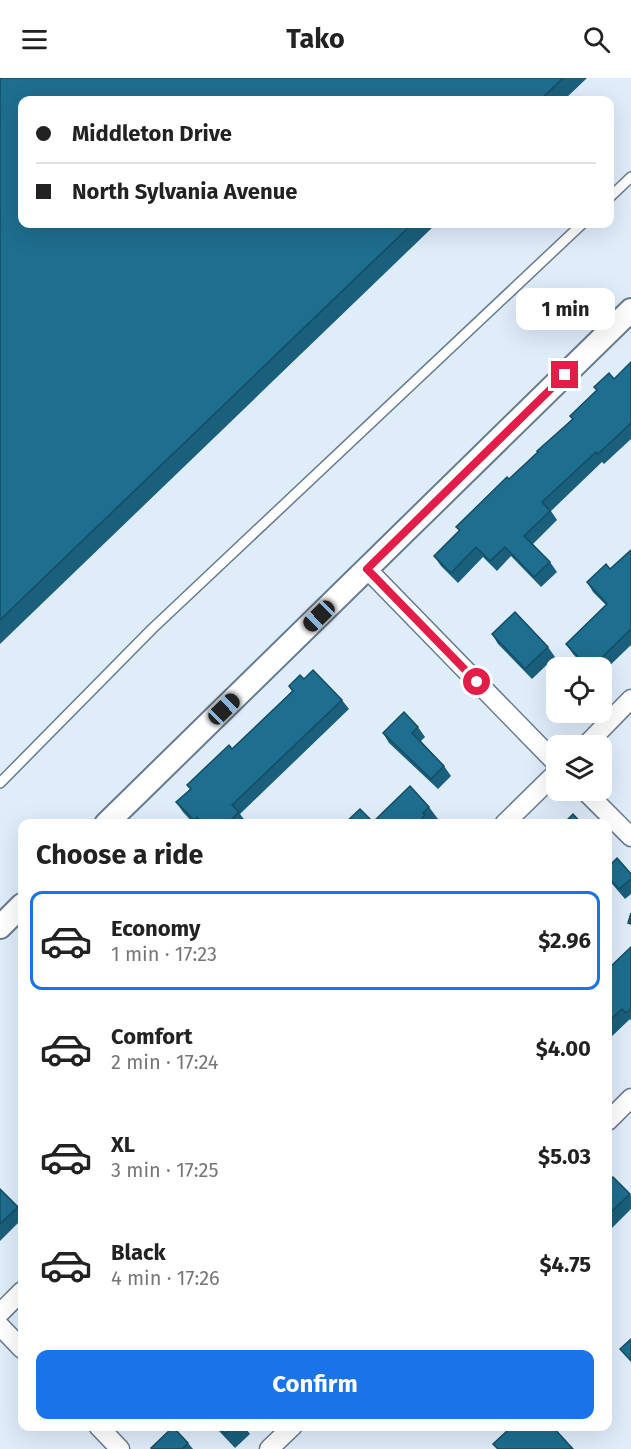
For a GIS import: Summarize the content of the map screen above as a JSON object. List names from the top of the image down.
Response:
{
  "page": {
    "header": "Tako",
    "banner": ["Middleton Drive", "North Sylvania Avenue"],
    "bubble": "1 min",
    "heading": "Choose a ride",
    "list": [
      {
        "name": "Economy",
        "note": "1 min · 17:23",
        "value": "$2.96"
      },
      {
        "name": "Comfort",
        "note": "2 min · 17:24",
        "value": "$4.00"
      },
      {
        "name": "XL",
        "note": "3 min · 17:25",
        "value": "$5.03"
      },
      {
        "name": "Black",
        "note": "4 min · 17:26",
        "value": "$4.75"
      }
    ],
    "buttons": "Confirm"
  }
}
